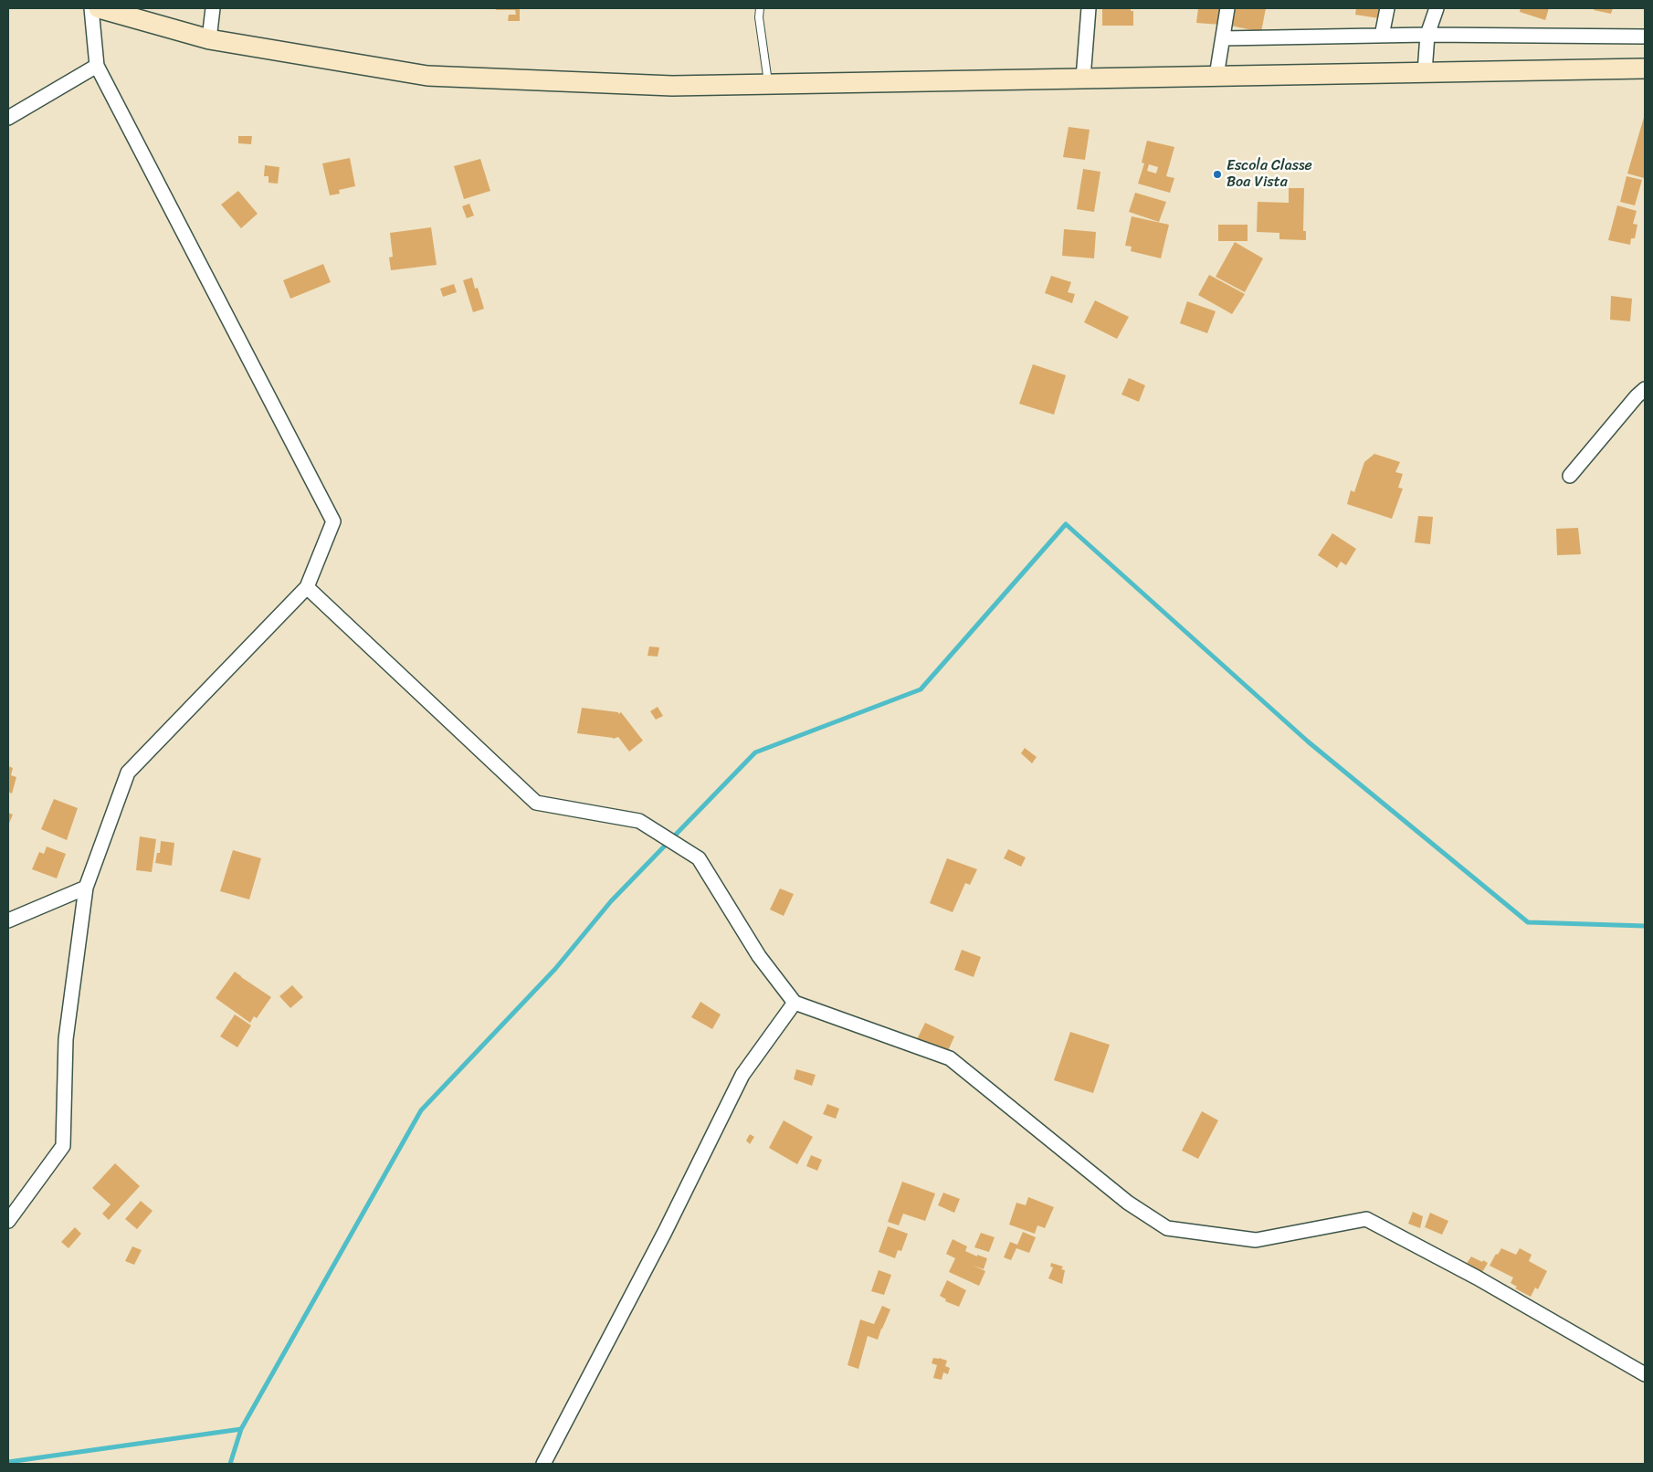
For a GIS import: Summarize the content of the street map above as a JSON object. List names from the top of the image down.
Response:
{
  "places": ["Escola Classe Boa Vista"]
}
